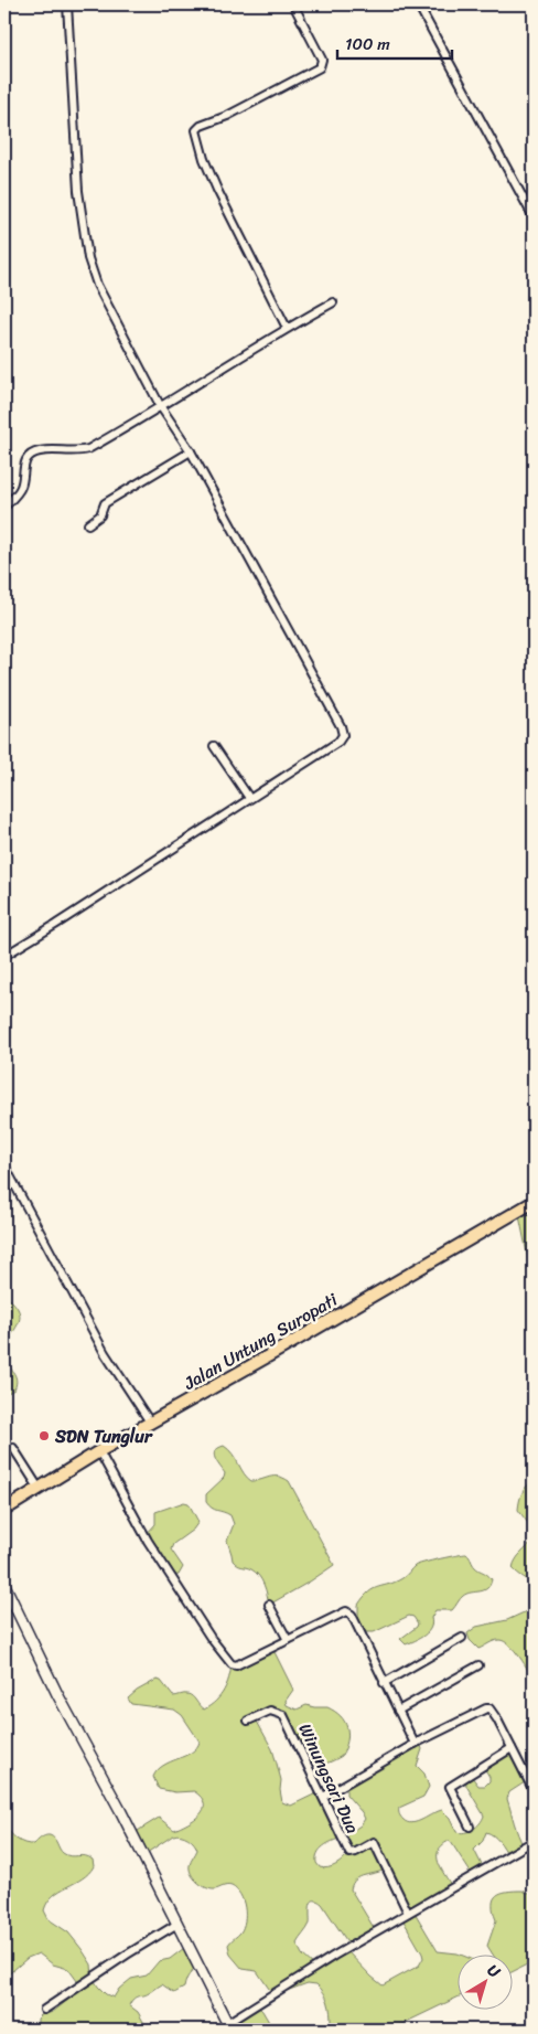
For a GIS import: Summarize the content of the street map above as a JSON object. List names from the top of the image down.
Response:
{
  "streets": {
    "main road": ["Jalan Untung Suropati"],
    "street": ["Winungsari Dua"]
  },
  "places": ["SDN Tunglur"],
  "scale_bar": "100 m",
  "north": "top right"
}
